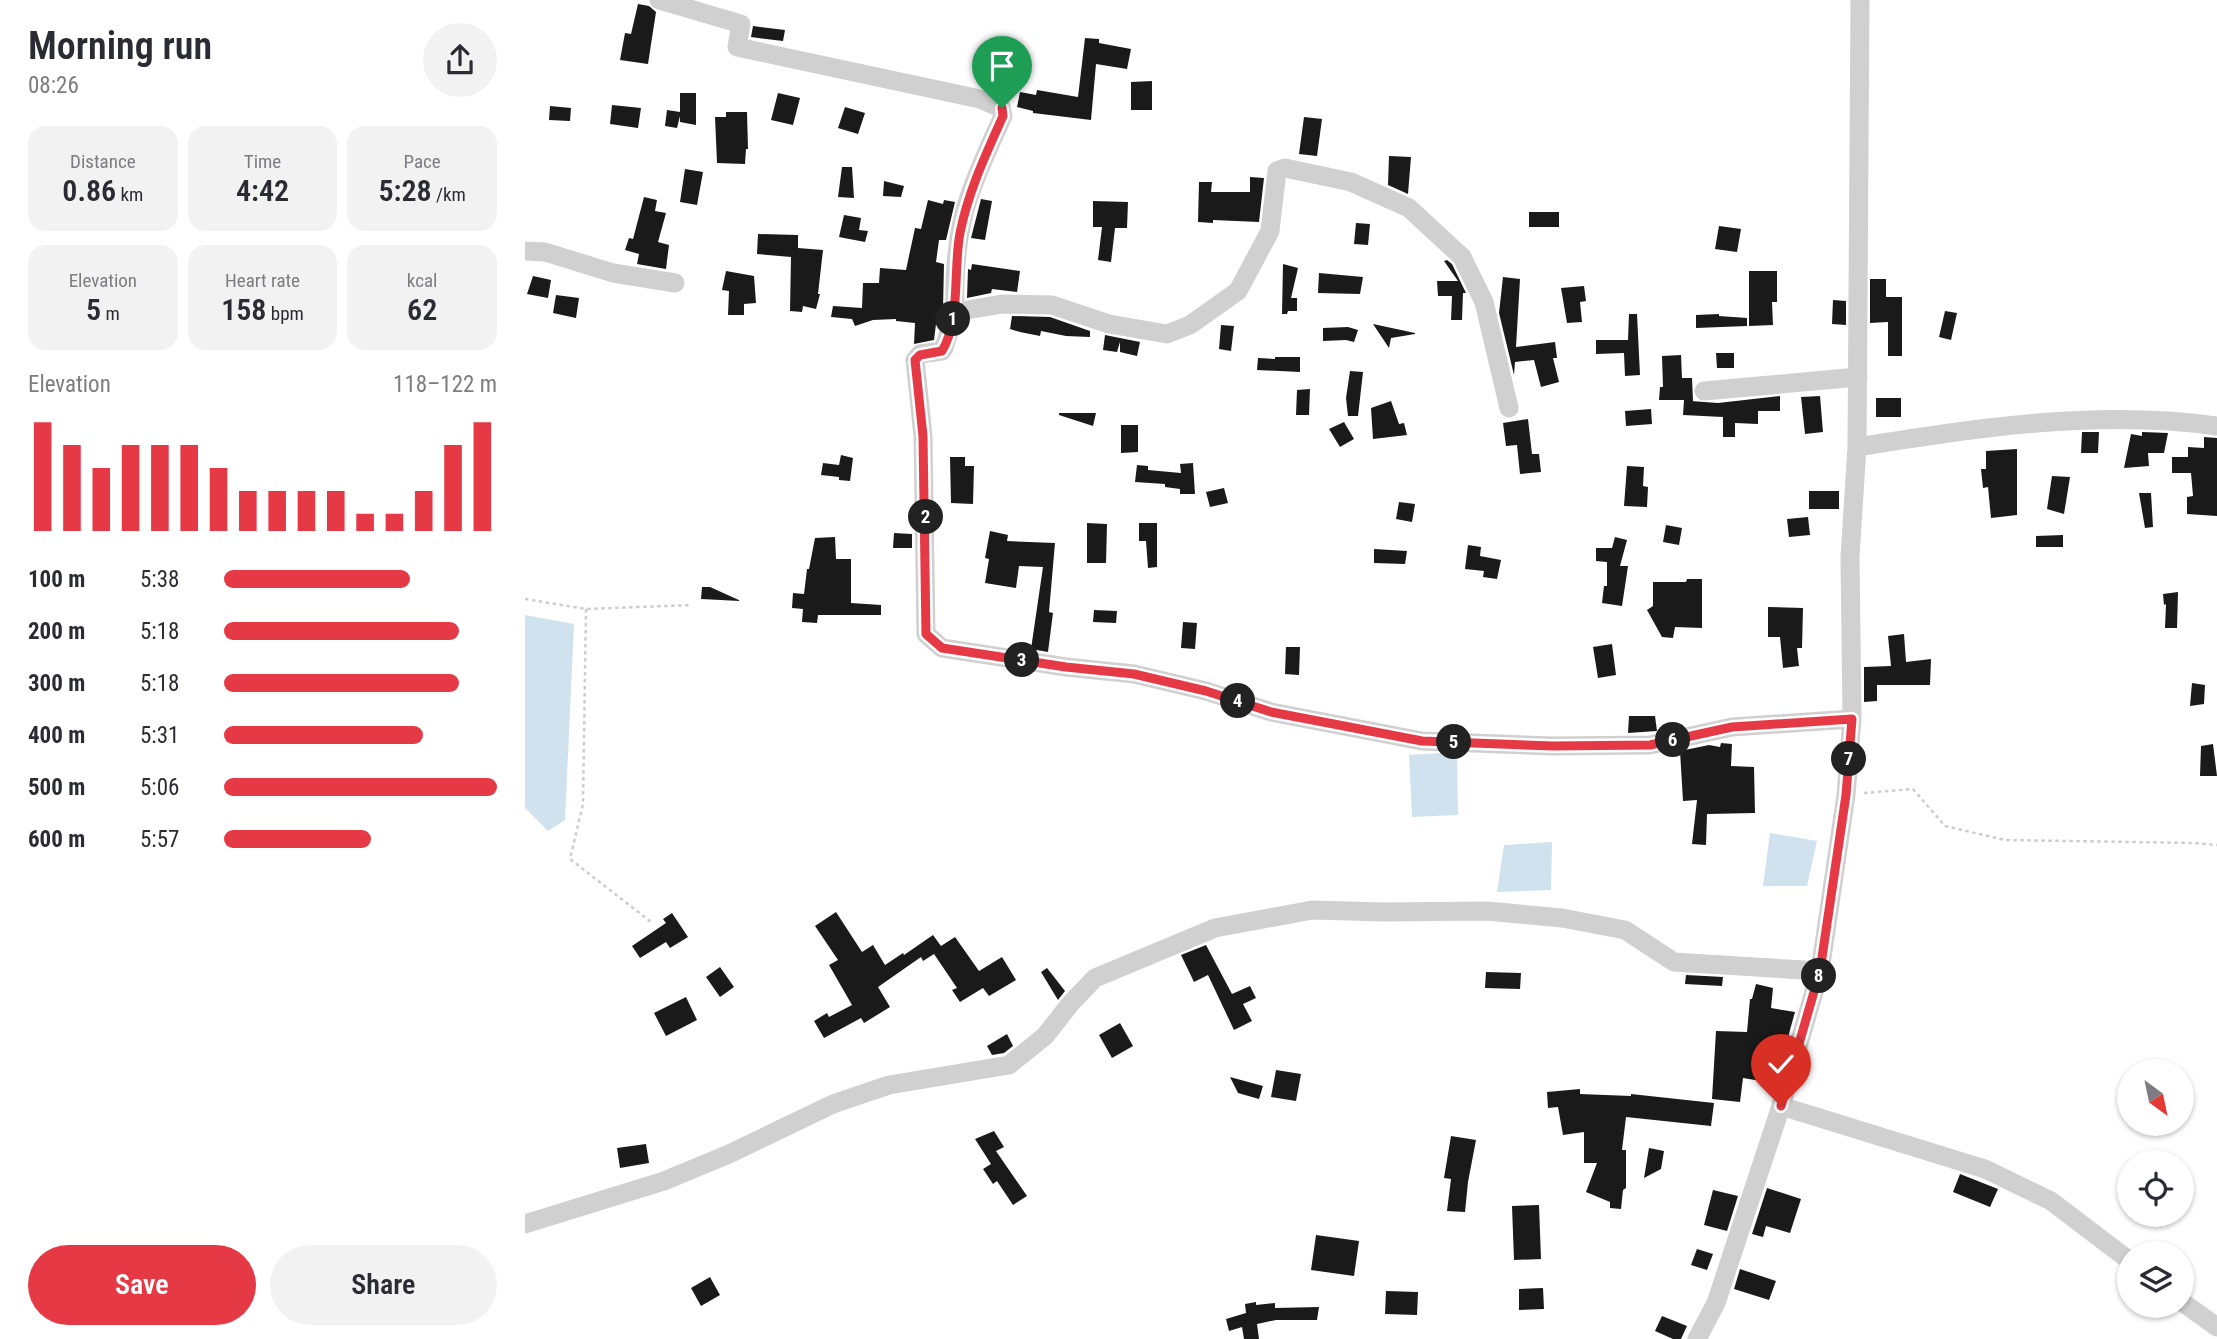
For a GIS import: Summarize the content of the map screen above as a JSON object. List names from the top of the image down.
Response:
{
  "north": "bottom right",
  "page": {
    "heading": ["Morning run", "08:26"],
    "stats": [
      ["Distance", "0.86 km"],
      ["Time", "4:42"],
      ["Pace", "5:28 /km"],
      ["Elevation", "5 m"],
      ["Heart rate", "158 bpm"],
      ["kcal", "62"]
    ],
    "pins": [
      "1",
      "2",
      "3",
      "4",
      "6",
      "5",
      "7",
      "8"
    ],
    "chart": ["Elevation", "118–122 m"],
    "list": [
      {
        "name": "100 m",
        "note": "5:38"
      },
      {
        "name": "200 m",
        "note": "5:18"
      },
      {
        "name": "300 m",
        "note": "5:18"
      },
      {
        "name": "400 m",
        "note": "5:31"
      },
      {
        "name": "500 m",
        "note": "5:06"
      },
      {
        "name": "600 m",
        "note": "5:57"
      }
    ],
    "buttons": ["Save", "Share"]
  }
}
